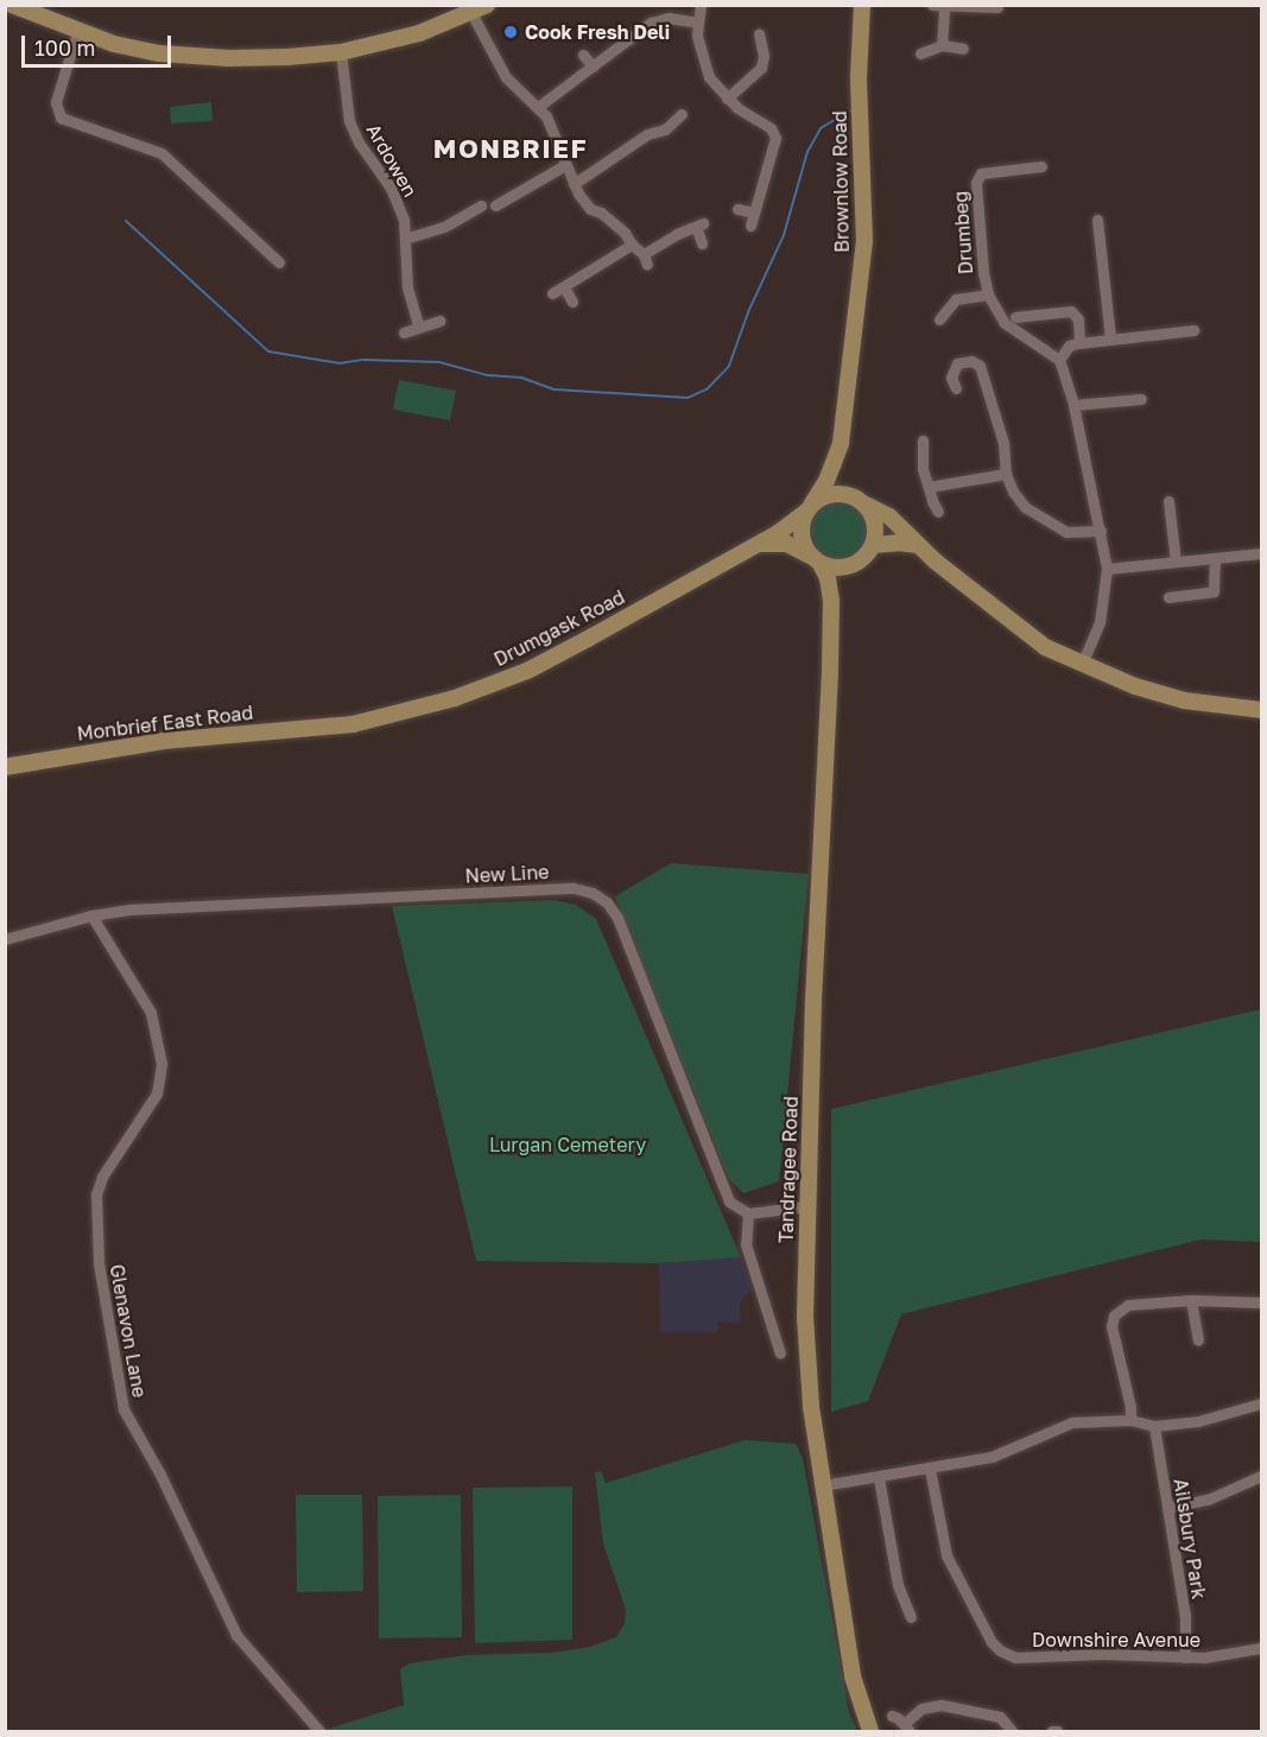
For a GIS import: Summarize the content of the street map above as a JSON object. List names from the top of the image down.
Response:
{
  "streets": {
    "street": [
      "Ardowen",
      "Brownlow Road",
      "Drumbeg",
      "Drumgask Road",
      "Monbrief East Road",
      "New Line",
      "Tandragee Road",
      "Glenavon Lane",
      "Ailsbury Park",
      "Downshire Avenue"
    ]
  },
  "crossings": [
    ["Brownlow Road", "Drumgask Road"],
    ["Brownlow Road", "Tandragee Road"],
    ["Drumgask Road", "Monbrief East Road"],
    ["Drumgask Road", "Tandragee Road"],
    ["New Line", "Glenavon Lane"],
    ["Ailsbury Park", "Downshire Avenue"]
  ],
  "districts": ["MONBRIEF"],
  "parks": ["Lurgan Cemetery"],
  "places": ["Cook Fresh Deli"],
  "scale_bar": "100 m"
}
